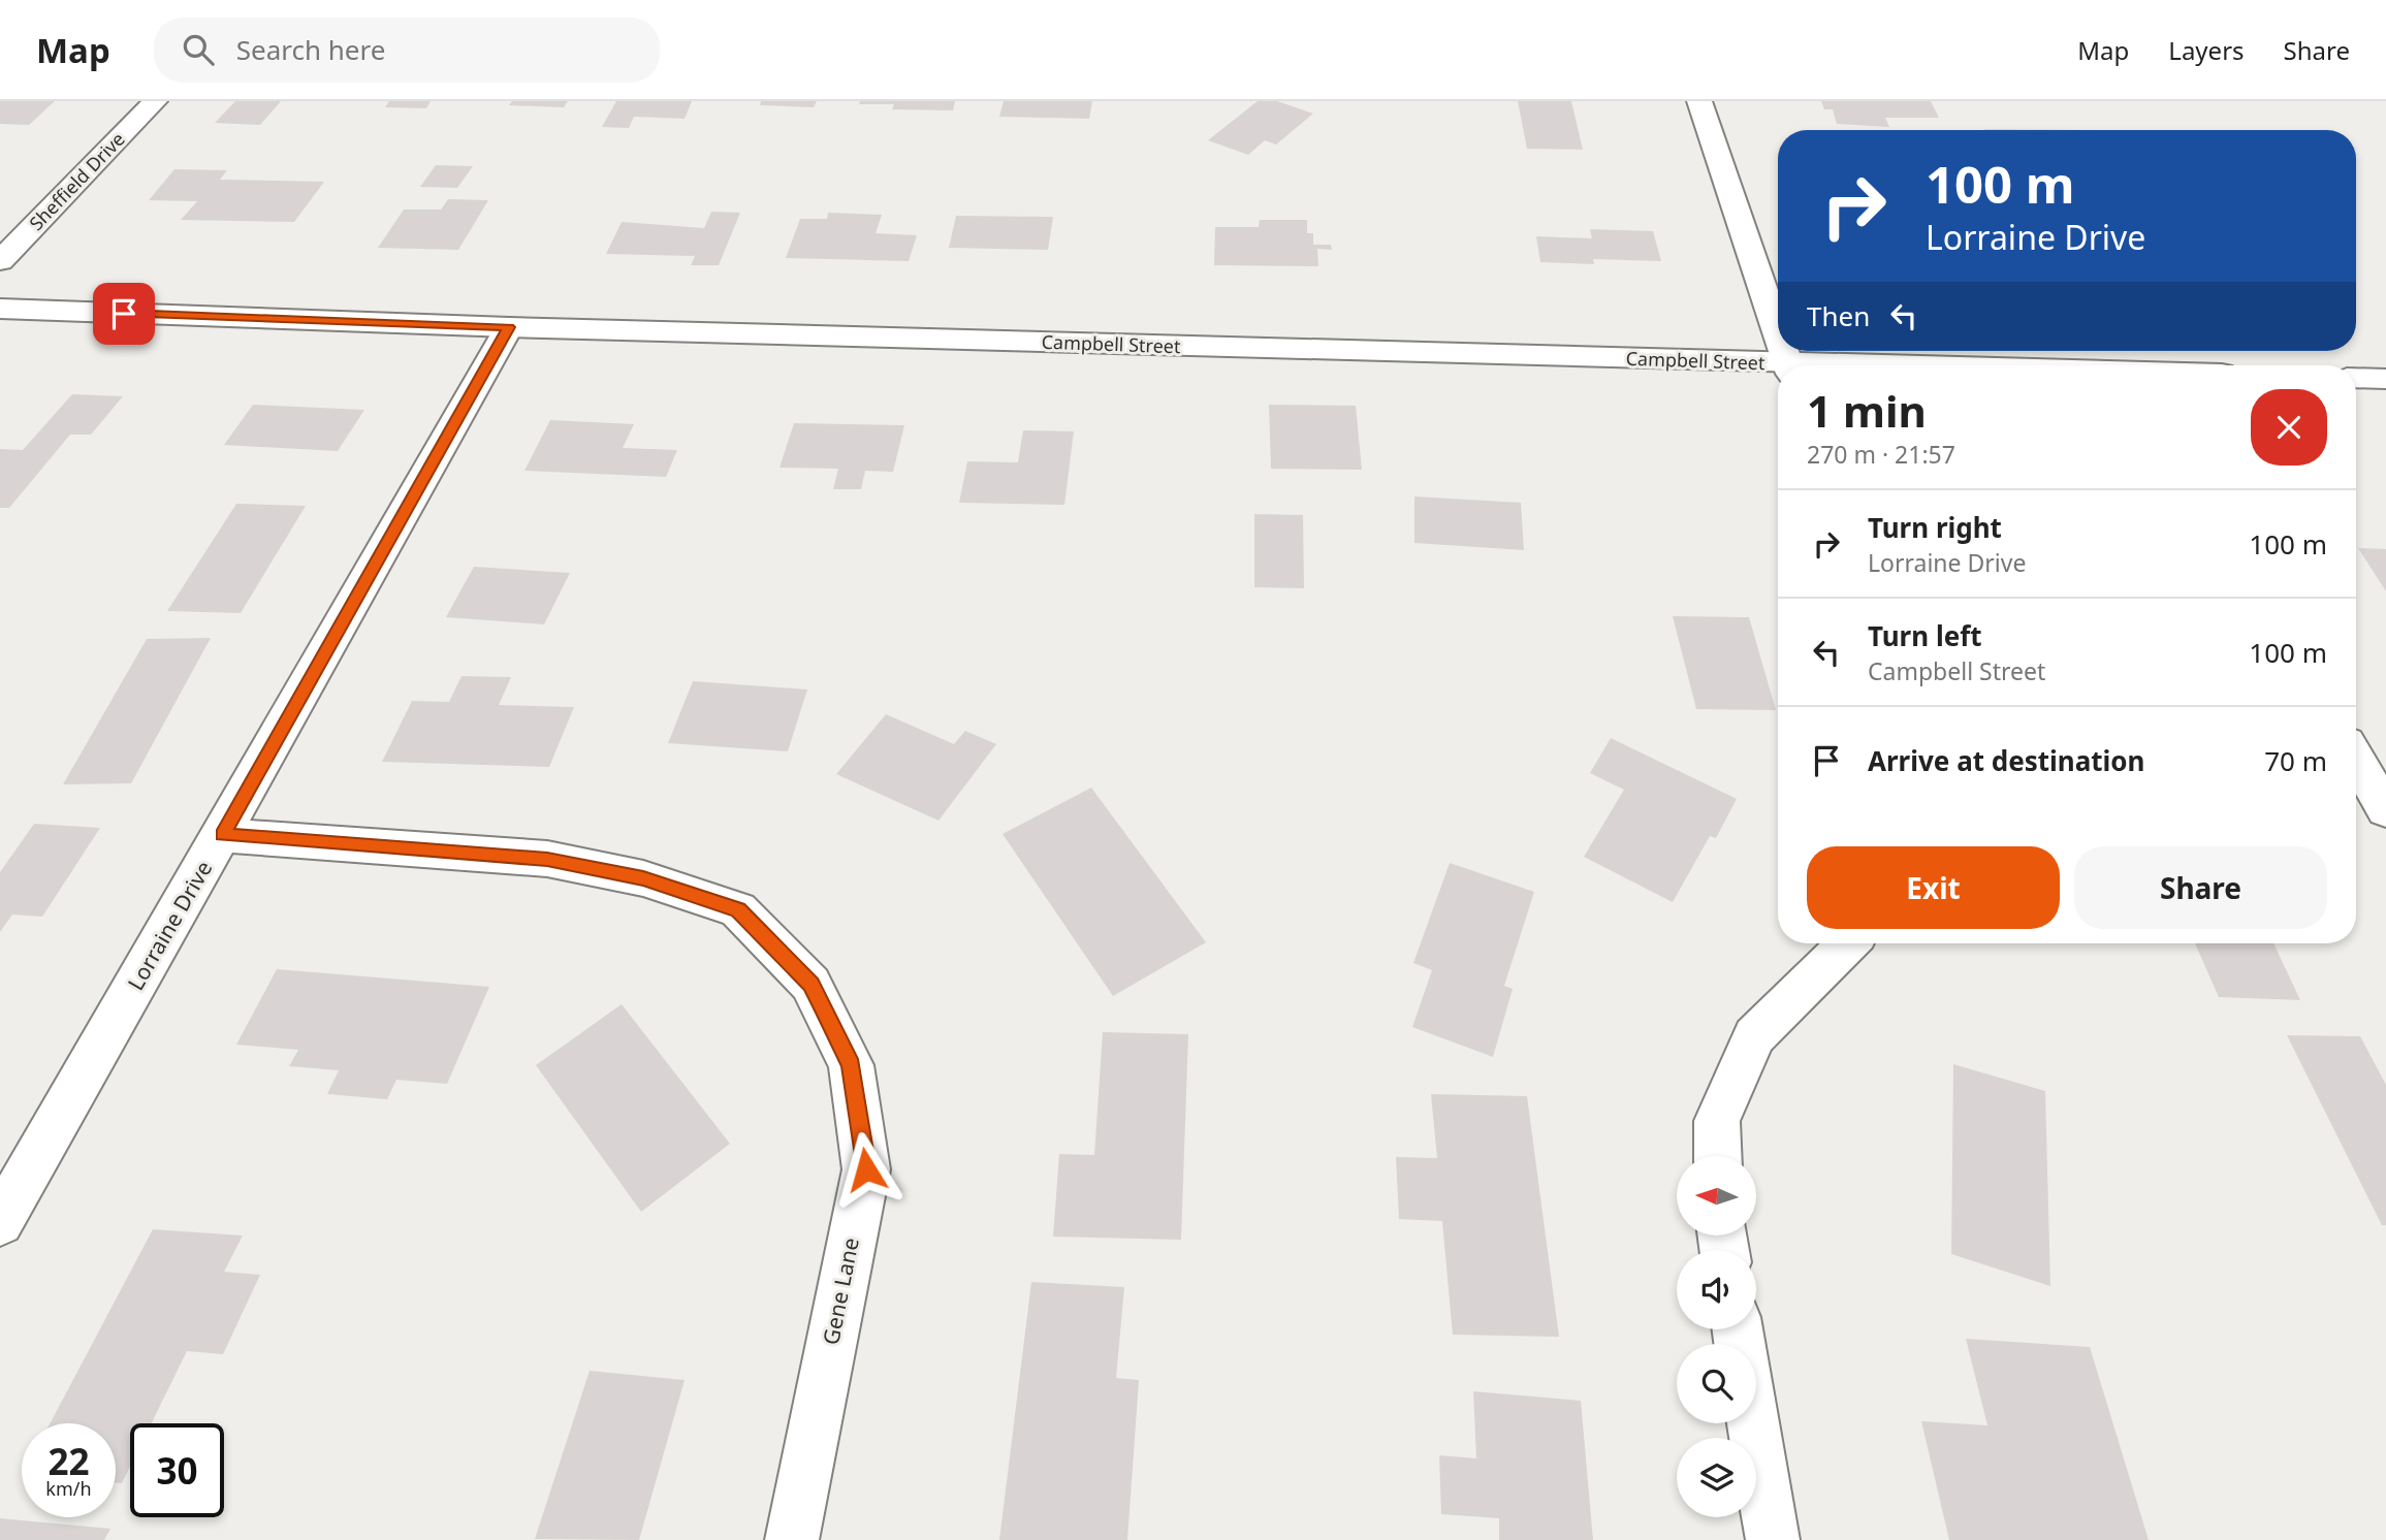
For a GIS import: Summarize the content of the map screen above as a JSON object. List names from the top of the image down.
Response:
{
  "streets": {
    "street": [
      "Sheffield Drive",
      "Campbell Street",
      "Lorraine Drive",
      "Gene Lane"
    ]
  },
  "crossings": [
    ["Campbell Street", "Lorraine Drive"],
    ["Lorraine Drive", "Gene Lane"]
  ],
  "north": "left",
  "page": {
    "header": "Map",
    "search": "Search here",
    "nav": ["Map", "Layers", "Share"],
    "turn": ["100 m", "Lorraine Drive"],
    "then": "Then",
    "heading": ["1 min", "270 m · 21:57"],
    "list": [
      {
        "name": "Turn right",
        "note": "Lorraine Drive",
        "value": "100 m"
      },
      {
        "name": "Turn left",
        "note": "Campbell Street",
        "value": "100 m"
      },
      {
        "name": "Arrive at destination",
        "value": "70 m"
      }
    ],
    "buttons": ["Exit", "Share"],
    "speed": "22 km/h",
    "limit": "30"
  }
}
